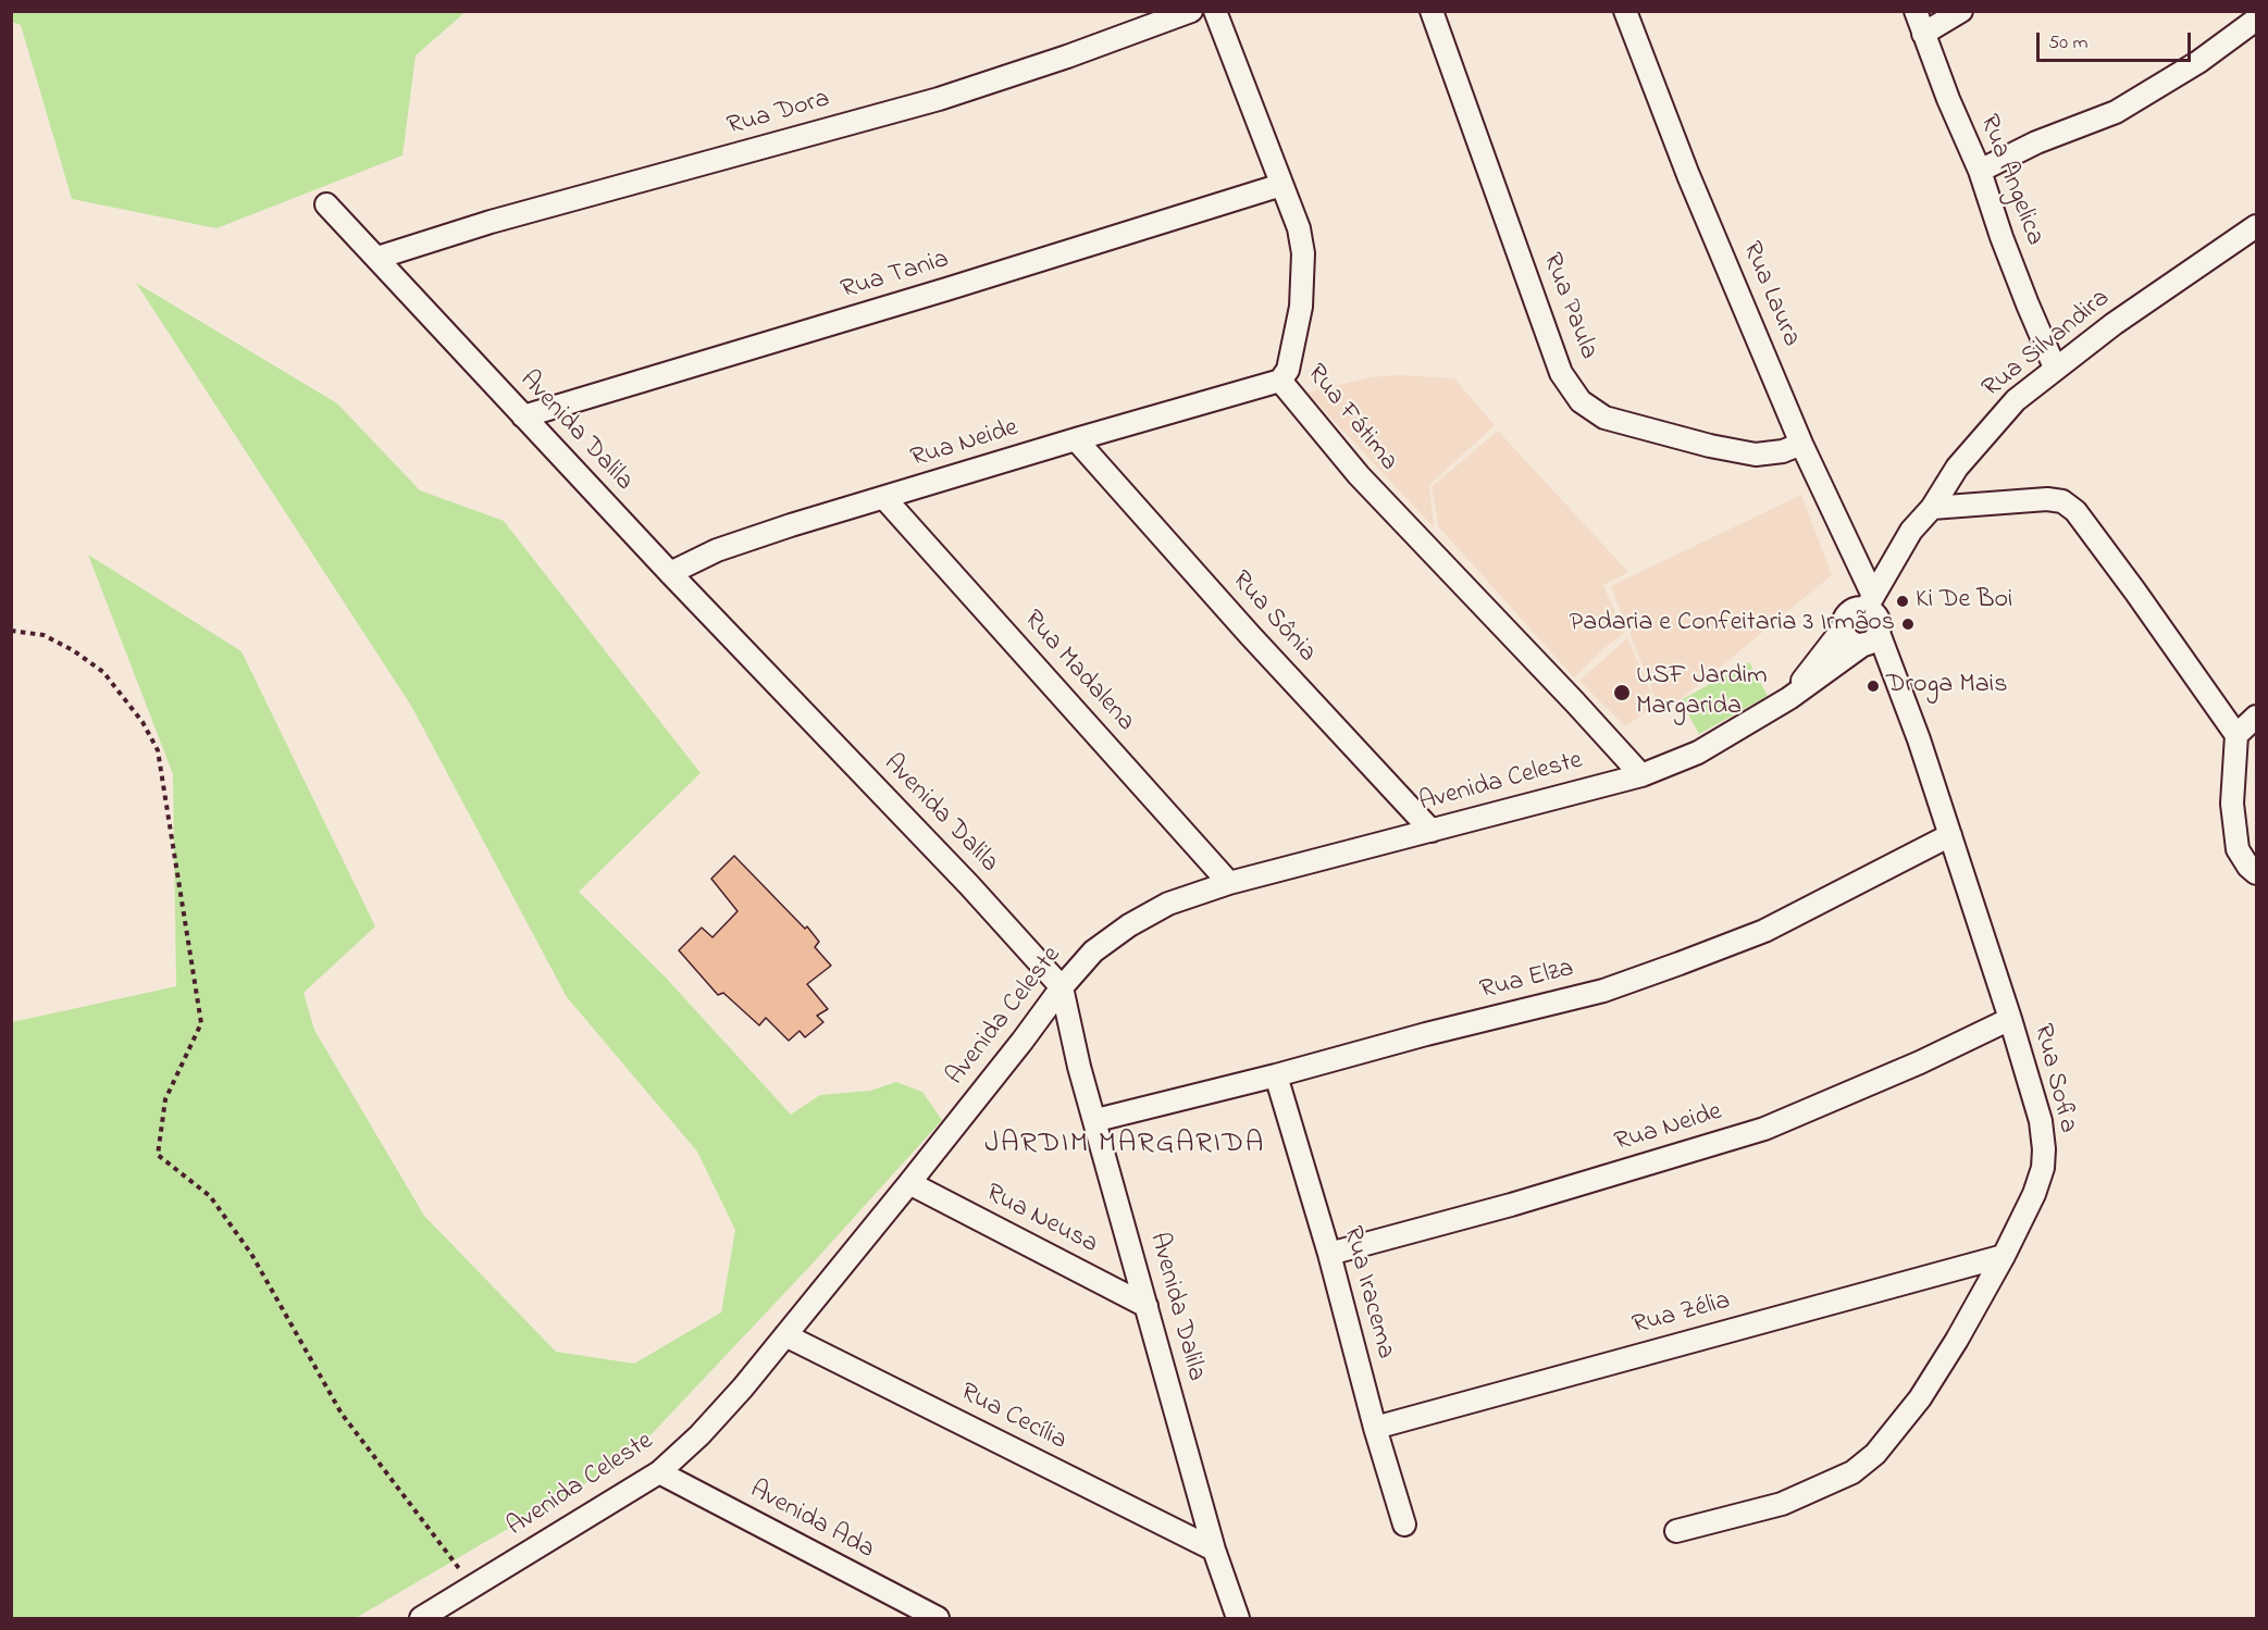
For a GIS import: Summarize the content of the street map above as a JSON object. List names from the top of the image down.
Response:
{
  "streets": {
    "street": [
      "Rua Dora",
      "Rua Angelica",
      "Rua Tania",
      "Rua Laura",
      "Rua Paula",
      "Rua Silvandira",
      "Rua Fátima",
      "Avenida Dalila",
      "Rua Neide",
      "Rua Sônia",
      "Rua Madalena",
      "Avenida Celeste",
      "Rua Elza",
      "Rua Sofia",
      "Rua Neusa",
      "Rua Iracema",
      "Rua Zélia",
      "Rua Cecília",
      "Avenida Ada"
    ]
  },
  "crossings": [
    ["Rua Dora", "Avenida Dalila"],
    ["Rua Angelica", "Rua Silvandira"],
    ["Rua Tania", "Rua Fátima"],
    ["Rua Tania", "Avenida Dalila"],
    ["Rua Laura", "Rua Paula"],
    ["Rua Laura", "Rua Silvandira"],
    ["Rua Laura", "Avenida Celeste"],
    ["Rua Laura", "Rua Sofia"],
    ["Rua Silvandira", "Avenida Celeste"],
    ["Rua Silvandira", "Rua Sofia"],
    ["Rua Fátima", "Rua Neide"],
    ["Rua Fátima", "Avenida Celeste"],
    ["Avenida Dalila", "Rua Neide"],
    ["Avenida Dalila", "Avenida Celeste"],
    ["Avenida Dalila", "Rua Elza"],
    ["Avenida Dalila", "Rua Neusa"],
    ["Avenida Dalila", "Rua Cecília"],
    ["Rua Neide", "Rua Sônia"],
    ["Rua Neide", "Rua Madalena"],
    ["Rua Neide", "Rua Sofia"],
    ["Rua Neide", "Rua Iracema"],
    ["Rua Sônia", "Avenida Celeste"],
    ["Rua Madalena", "Avenida Celeste"],
    ["Avenida Celeste", "Rua Sofia"],
    ["Avenida Celeste", "Rua Neusa"],
    ["Avenida Celeste", "Rua Cecília"],
    ["Avenida Celeste", "Avenida Ada"],
    ["Rua Elza", "Rua Sofia"],
    ["Rua Elza", "Rua Iracema"],
    ["Rua Sofia", "Rua Zélia"],
    ["Rua Iracema", "Rua Zélia"]
  ],
  "districts": ["JARDIM MARGARIDA"],
  "places": [
    "Ki De Boi",
    "Padaria e Confeitaria 3 Irmãos",
    "Droga Mais",
    "USF Jardim Margarida"
  ],
  "scale_bar": "50 m"
}
